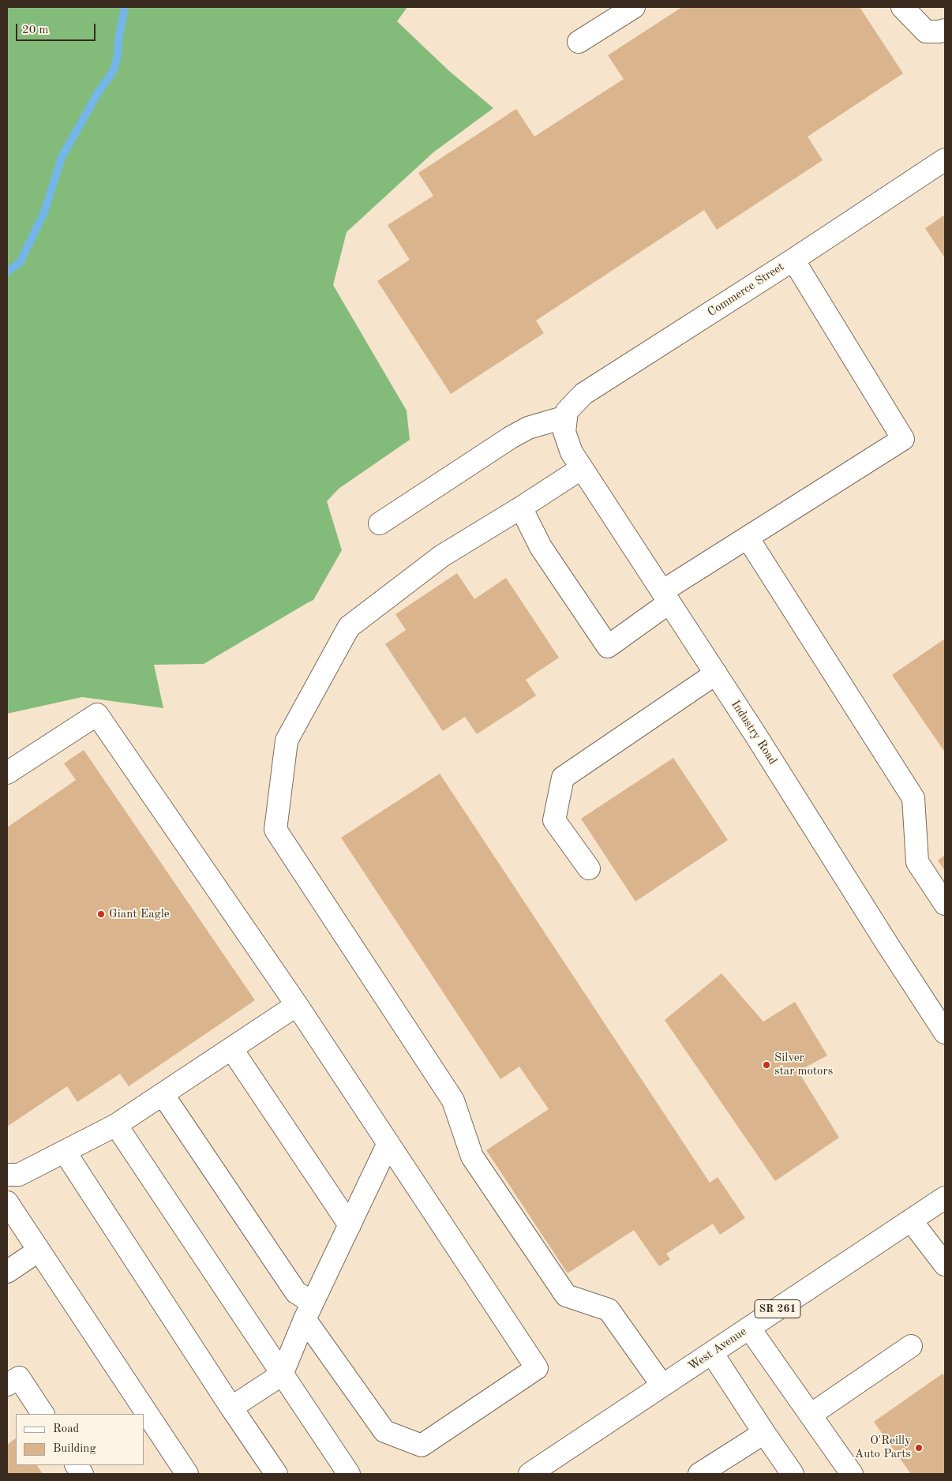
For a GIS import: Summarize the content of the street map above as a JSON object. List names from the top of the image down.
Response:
{
  "streets": {
    "street": [
      "Commerce Street",
      "Industry Road",
      "SR 261",
      "West Avenue"
    ]
  },
  "crossings": [
    ["Commerce Street", "Industry Road"]
  ],
  "places": ["Giant Eagle", "Silver star motors", "O'Reilly Auto Parts"],
  "legend": ["Road", "Building"],
  "scale_bar": "20 m"
}
